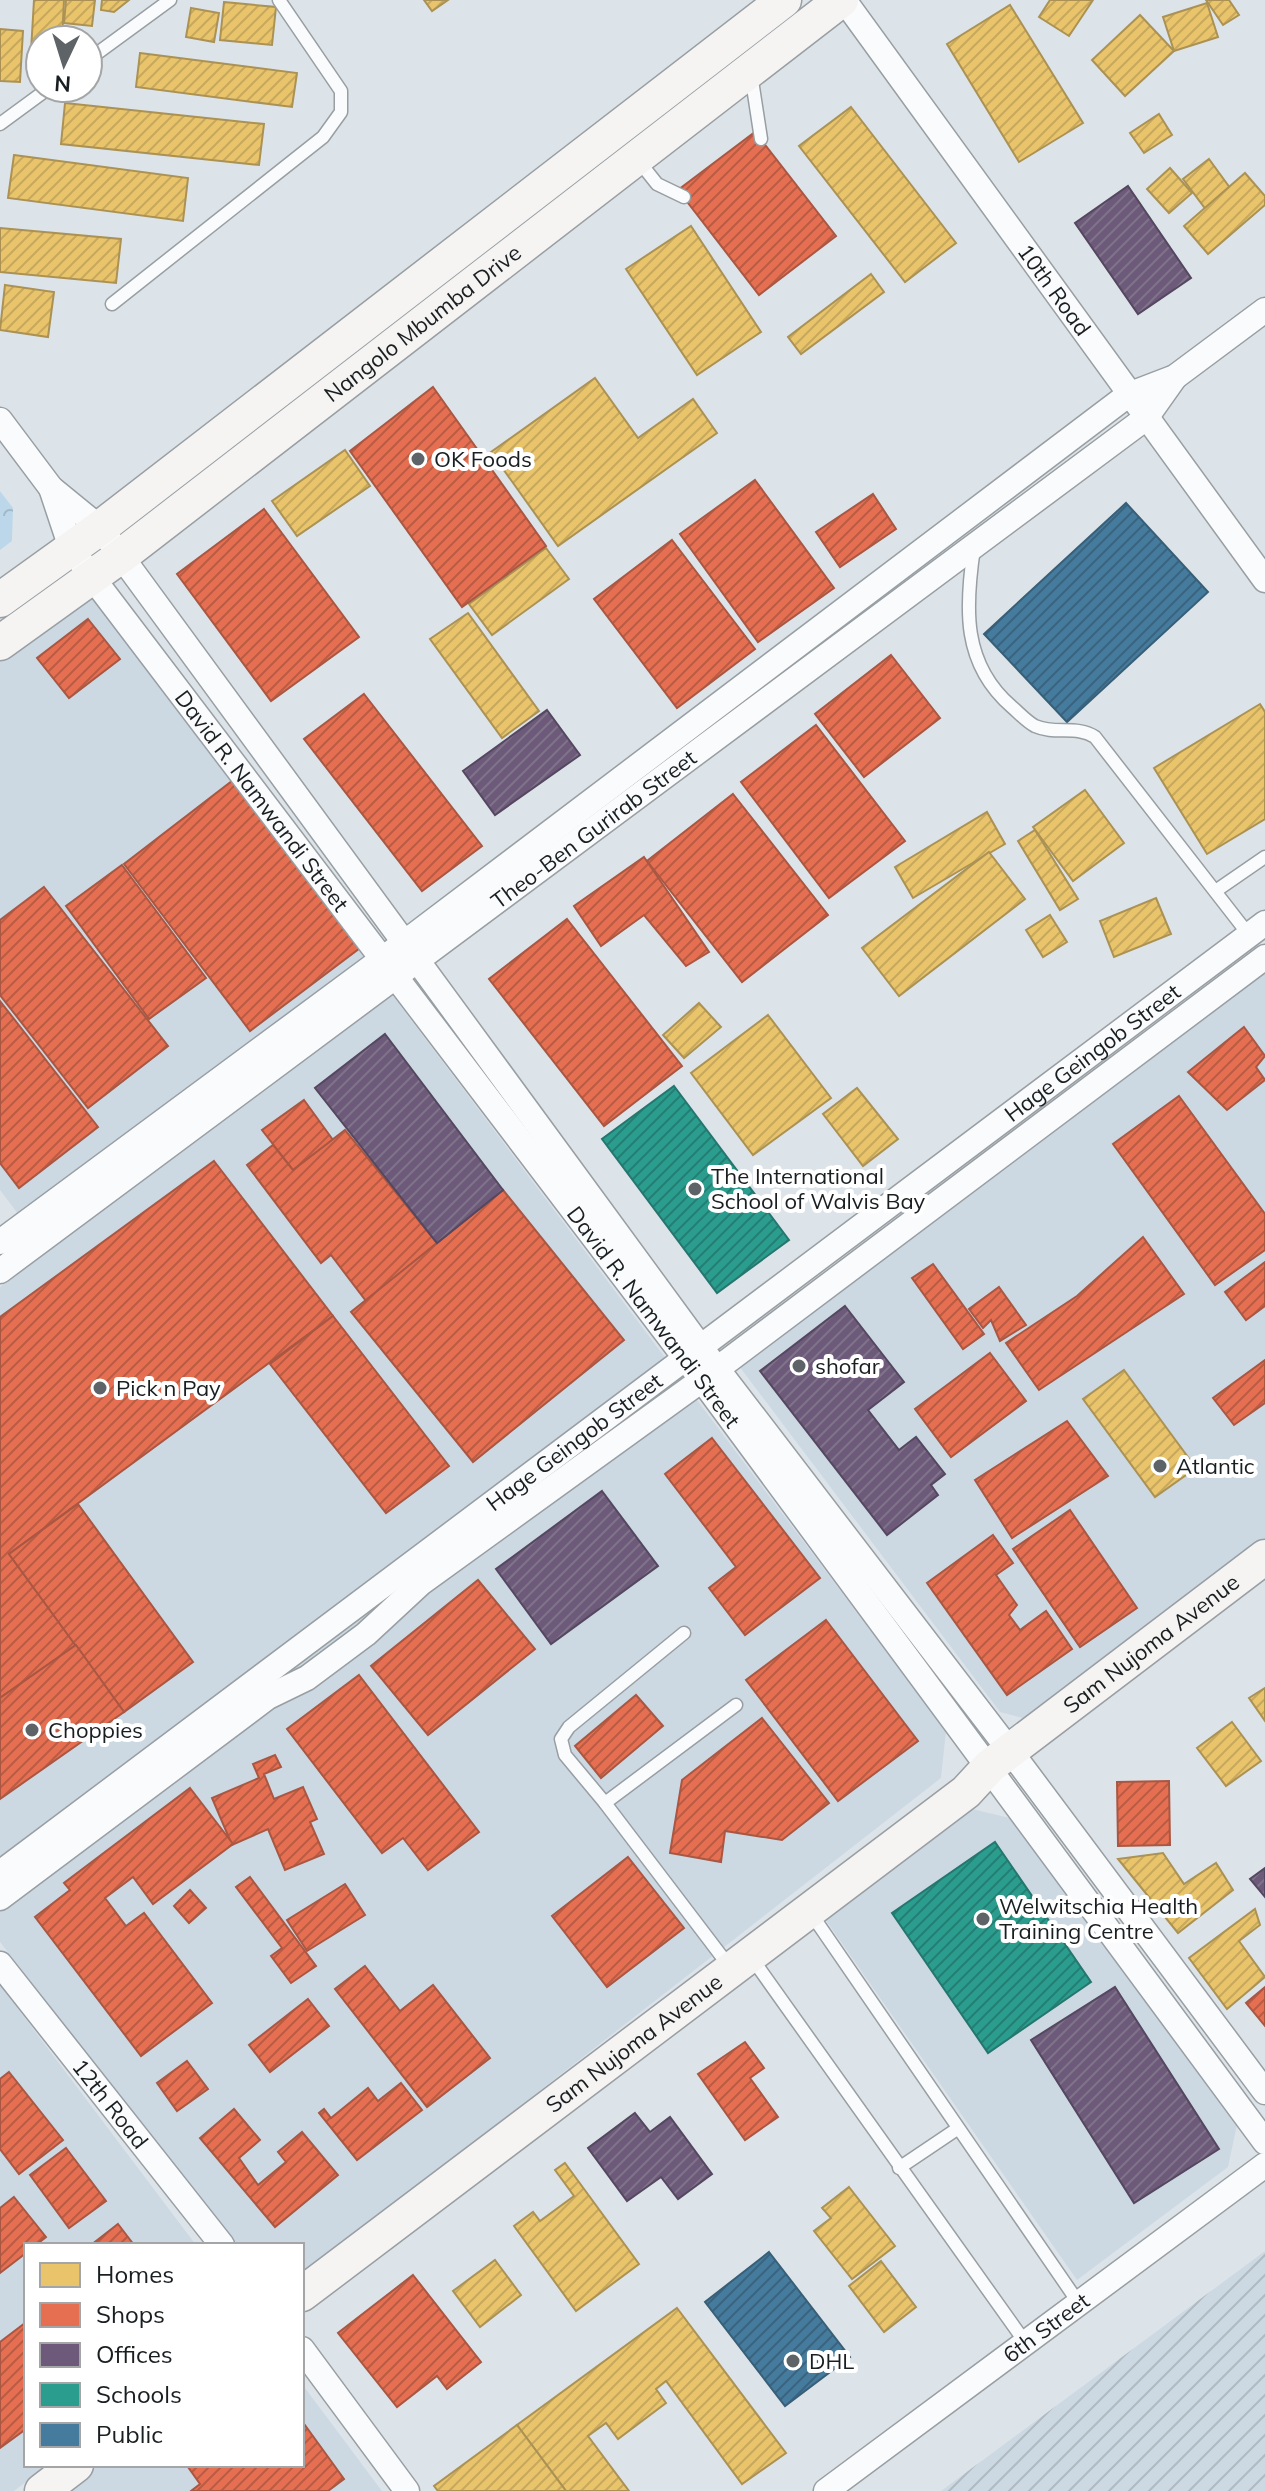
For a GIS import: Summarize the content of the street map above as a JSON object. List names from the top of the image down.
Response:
{
  "streets": {
    "street": [
      "10th Road",
      "Nangolo Mbumba Drive",
      "David R. Namwandi Street",
      "Theo-Ben Gurirab Street",
      "Hage Geingob Street",
      "Sam Nujoma Avenue",
      "12th Road",
      "6th Street"
    ]
  },
  "crossings": [
    ["10th Road", "Nangolo Mbumba Drive"],
    ["10th Road", "Theo-Ben Gurirab Street"],
    ["Nangolo Mbumba Drive", "David R. Namwandi Street"],
    ["David R. Namwandi Street", "Theo-Ben Gurirab Street"],
    ["David R. Namwandi Street", "Hage Geingob Street"],
    ["David R. Namwandi Street", "Sam Nujoma Avenue"]
  ],
  "places": [
    "OK Foods",
    "The International School of Walvis Bay",
    "shofar",
    "Pick n Pay",
    "Atlantic",
    "Choppies",
    "Welwitschia Health Training Centre",
    "DHL"
  ],
  "legend": [
    "Homes",
    "Shops",
    "Offices",
    "Schools",
    "Public"
  ],
  "north": "bottom"
}
